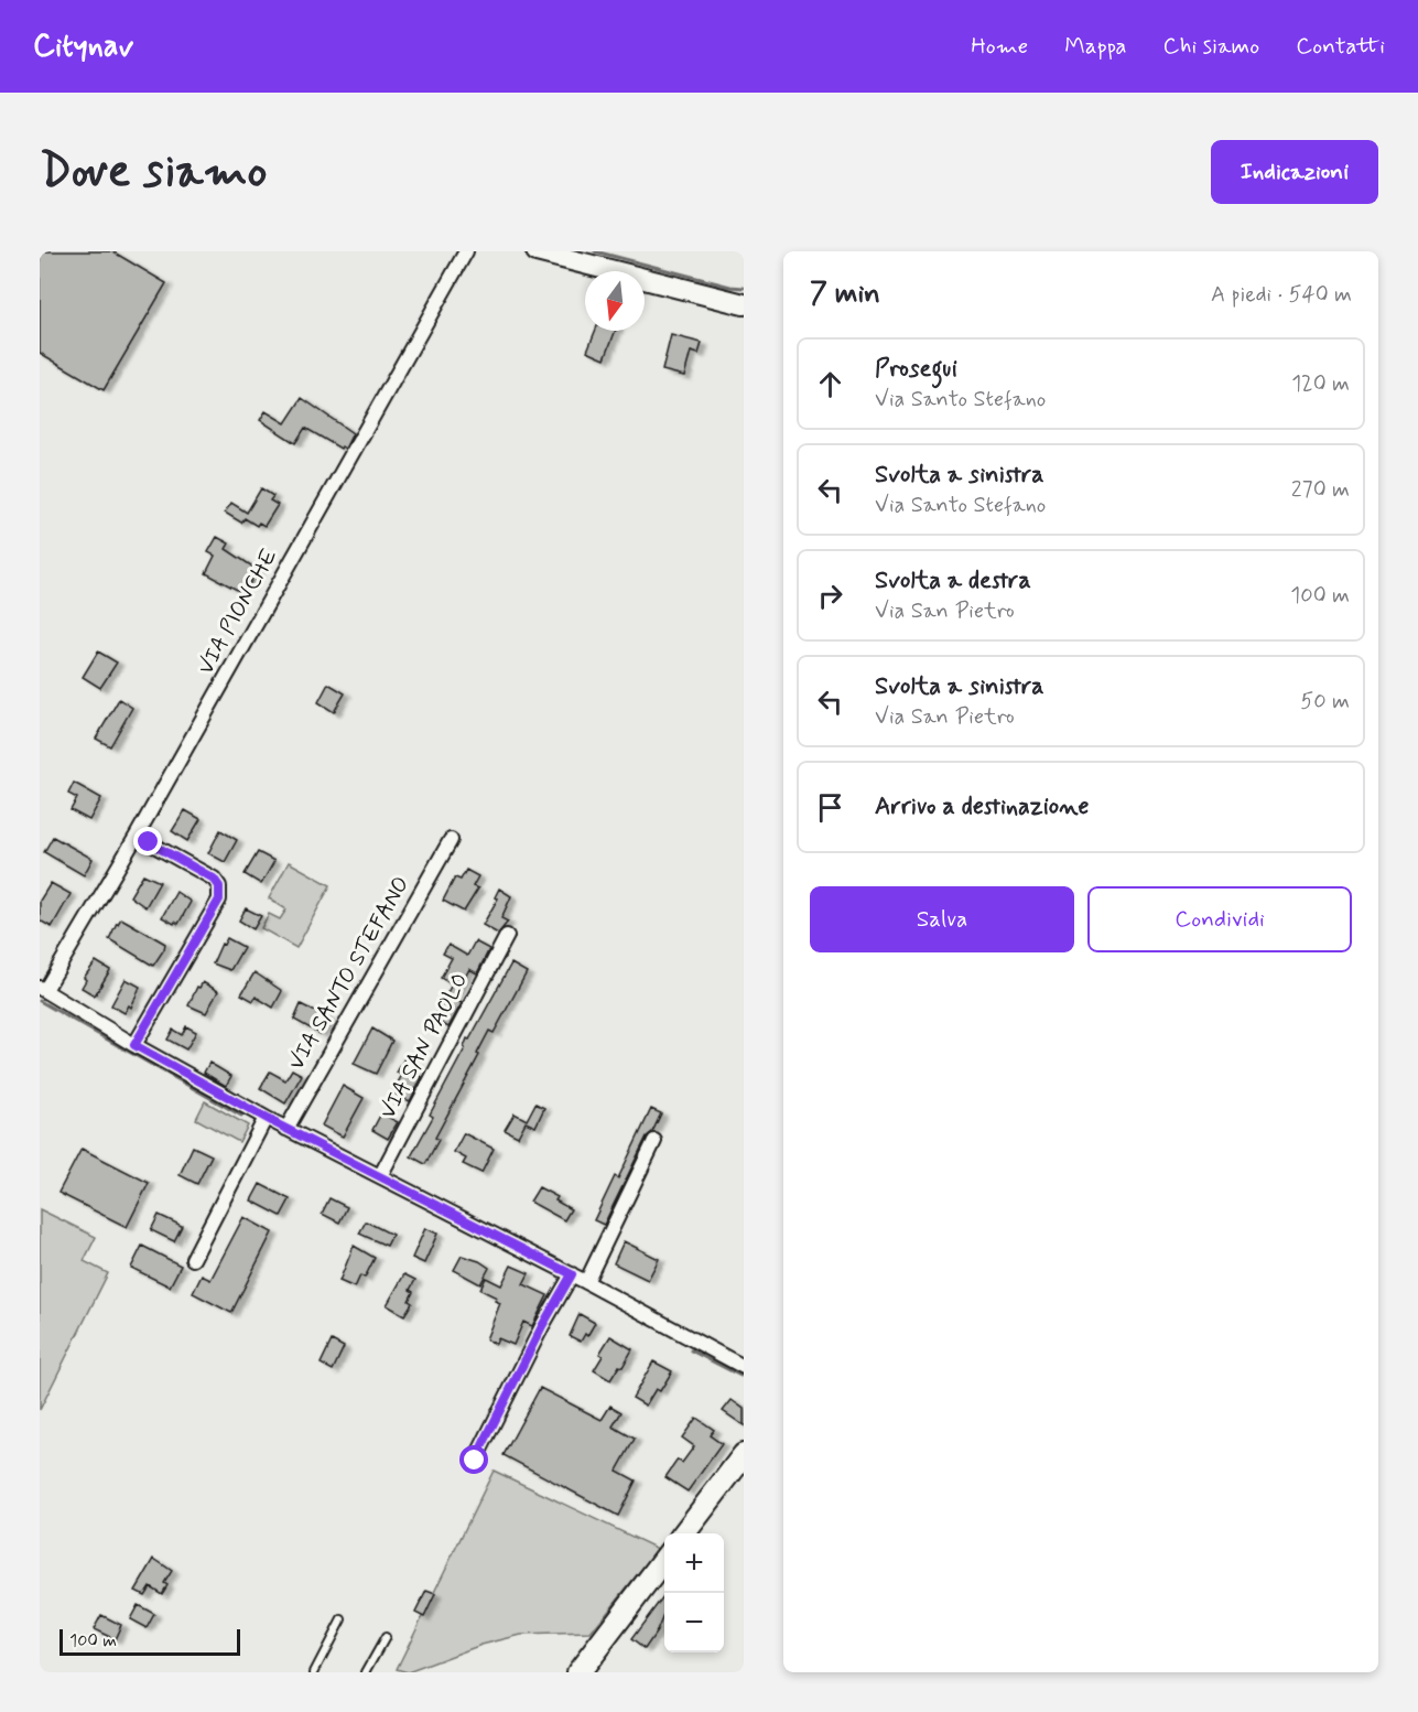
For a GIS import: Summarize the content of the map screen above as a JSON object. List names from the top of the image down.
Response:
{
  "streets": {
    "street": ["VIA PIONCHE", "VIA SANTO STEFANO", "VIA SAN PAOLO"]
  },
  "scale_bar": "100 m",
  "north": "bottom",
  "page": {
    "header": "Citynav",
    "nav": [
      "Home",
      "Mappa",
      "Chi siamo",
      "Contatti"
    ],
    "buttons": [
      "Indicazioni",
      ["Salva", "Condividi"]
    ],
    "title": "Dove siamo",
    "heading": ["7 min", "A piedi · 540 m"],
    "list": [
      ["Prosegui", "Via Santo Stefano", "120 m"],
      ["Svolta a sinistra", "Via Santo Stefano", "270 m"],
      ["Svolta a destra", "Via San Pietro", "100 m"],
      ["Svolta a sinistra", "Via San Pietro", "50 m"],
      "Arrivo a destinazione"
    ],
    "map_buttons": ["+", "−"],
    "scale": "100 m"
  }
}
